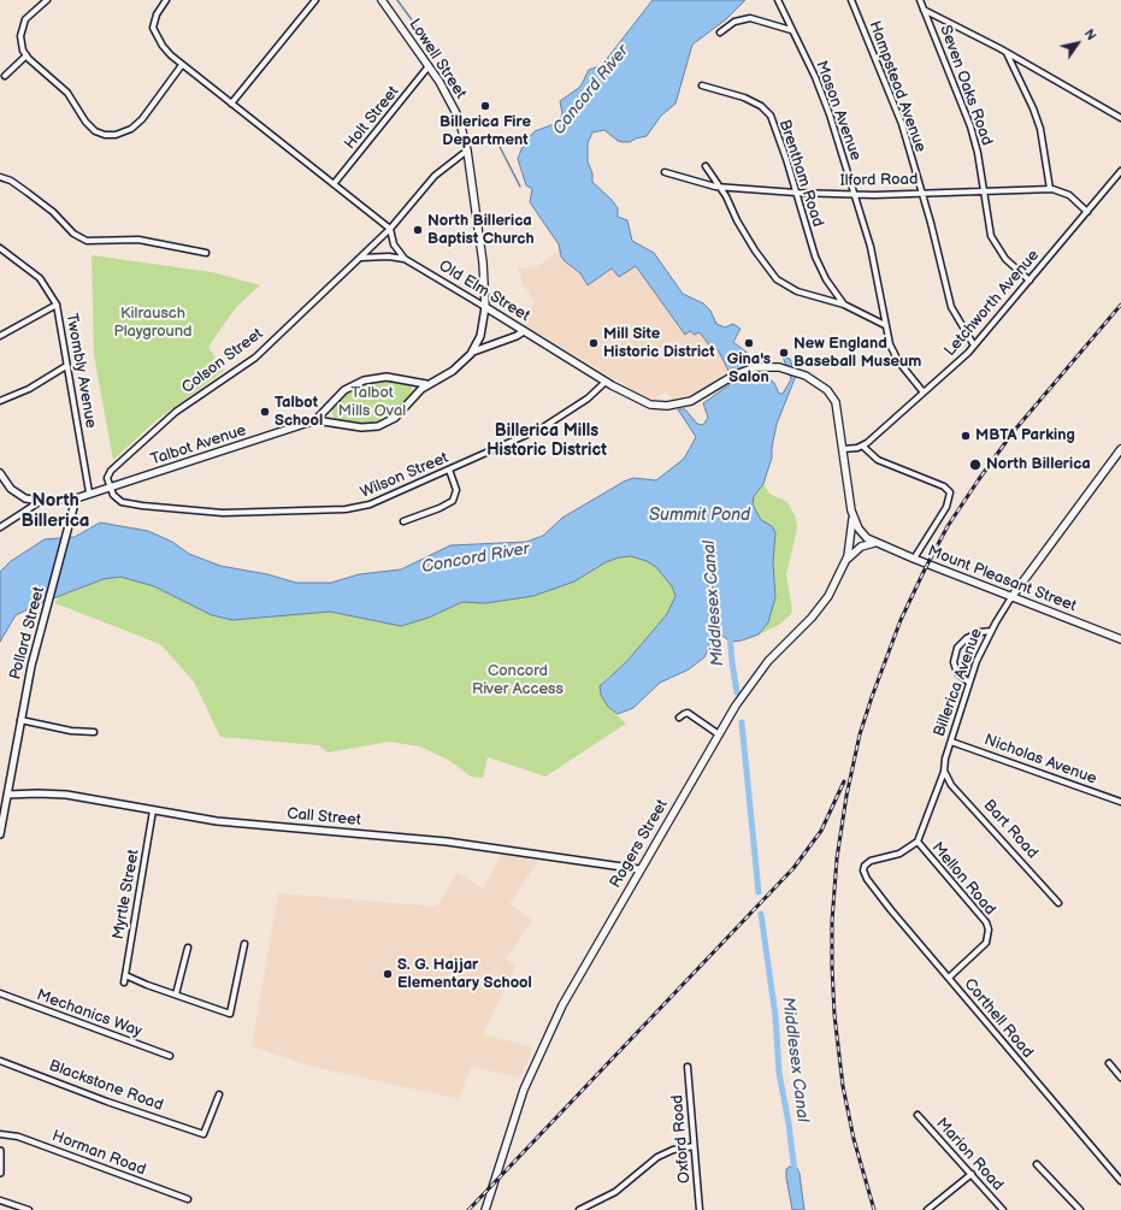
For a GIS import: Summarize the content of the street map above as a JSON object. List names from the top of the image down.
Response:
{
  "streets": {
    "main road": [
      "Lowell Street",
      "Old Elm Street",
      "Mount Pleasant Street",
      "Billerica Avenue",
      "Rogers Street"
    ],
    "street": [
      "Seven Oaks Road",
      "Hampstead Avenue",
      "Mason Avenue",
      "Holt Street",
      "Brentham Road",
      "Ilford Road",
      "Letchworth Avenue",
      "Colson Street",
      "Twombly Avenue",
      "Talbot Avenue",
      "Wilson Street",
      "Pollard Street",
      "Nicholas Avenue",
      "Call Street",
      "Bart Road",
      "Mellon Road",
      "Myrtle Street",
      "Mechanics Way",
      "Corthell Road",
      "Blackstone Road",
      "Oxford Road",
      "Horman Road",
      "Marion Road"
    ]
  },
  "crossings": [
    ["Lowell Street", "Holt Street"],
    ["Lowell Street", "Old Elm Street"],
    ["Lowell Street", "Colson Street"],
    ["Lowell Street", "Talbot Avenue"],
    ["Seven Oaks Road", "Ilford Road"],
    ["Seven Oaks Road", "Letchworth Avenue"],
    ["Hampstead Avenue", "Ilford Road"],
    ["Hampstead Avenue", "Letchworth Avenue"],
    ["Mason Avenue", "Ilford Road"],
    ["Mason Avenue", "Letchworth Avenue"],
    ["Brentham Road", "Ilford Road"],
    ["Ilford Road", "Letchworth Avenue"],
    ["Old Elm Street", "Colson Street"],
    ["Old Elm Street", "Talbot Avenue"],
    ["Old Elm Street", "Wilson Street"],
    ["Colson Street", "Talbot Avenue"],
    ["Colson Street", "Wilson Street"],
    ["Twombly Avenue", "Talbot Avenue"],
    ["Talbot Avenue", "Wilson Street"],
    ["Mount Pleasant Street", "Billerica Avenue"],
    ["Mount Pleasant Street", "Rogers Street"],
    ["Pollard Street", "Call Street"],
    ["Billerica Avenue", "Nicholas Avenue"],
    ["Billerica Avenue", "Bart Road"],
    ["Billerica Avenue", "Mellon Road"],
    ["Billerica Avenue", "Corthell Road"],
    ["Call Street", "Rogers Street"],
    ["Call Street", "Myrtle Street"],
    ["Mellon Road", "Corthell Road"]
  ],
  "districts": ["Billerica Mills Historic District", "North Billerica"],
  "water": ["Concord River", "Summit Pond", "Middlesex Canal"],
  "parks": ["Kilrausch Playground", "Talbot Mills Oval", "Concord River Access"],
  "places": [
    "Billerica Fire Department",
    "North Billerica Baptist Church",
    "Mill Site Historic District",
    "Gina's Salon",
    "New England Baseball Museum",
    "Talbot School",
    "MBTA Parking",
    "North Billerica",
    "S. G. Hajjar Elementary School"
  ],
  "north": "top right"
}
